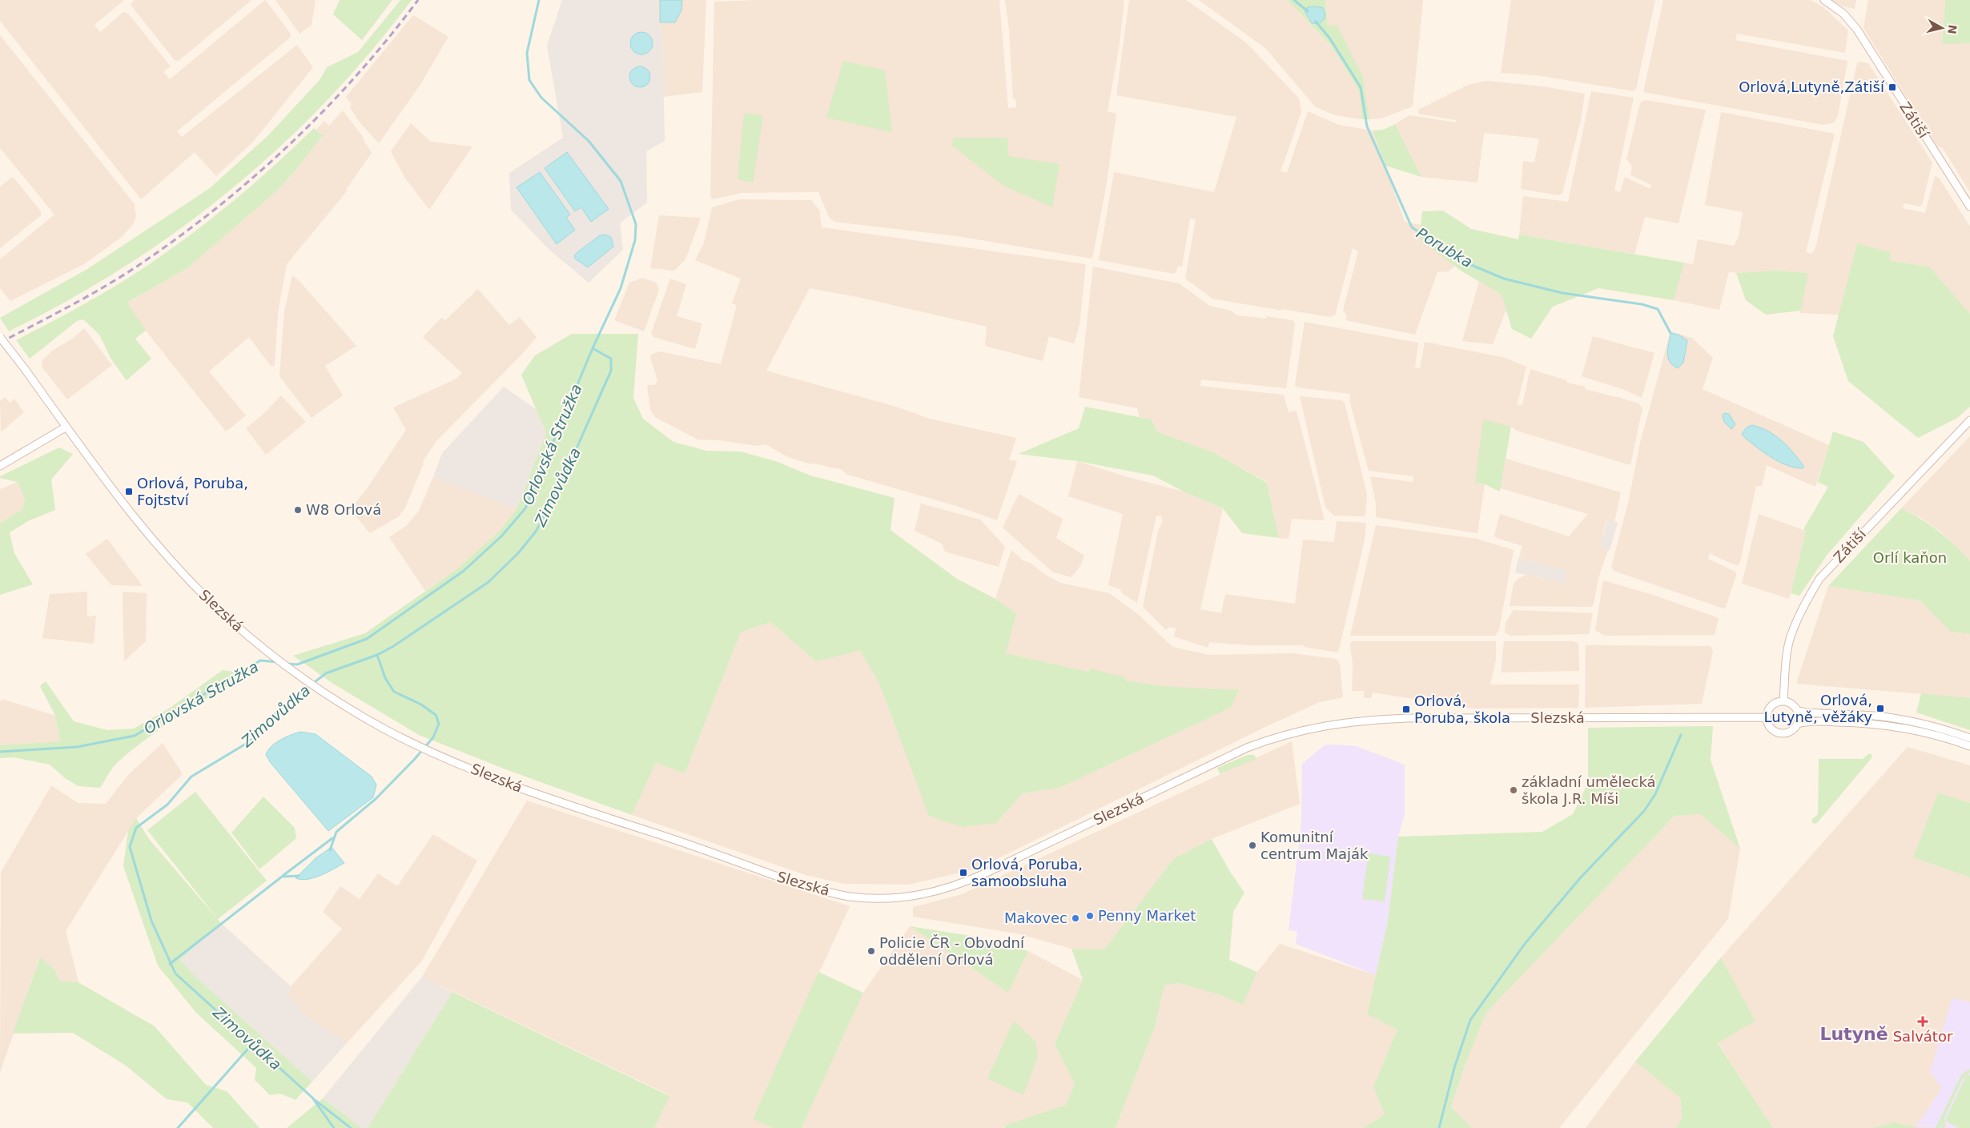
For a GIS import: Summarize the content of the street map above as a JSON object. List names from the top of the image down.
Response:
{
  "streets": {
    "street": ["Zátiší", "Slezská"]
  },
  "crossings": [
    ["Zátiší", "Slezská"]
  ],
  "districts": ["Lutyně"],
  "water": ["Porubka", "Orlovská Stružka", "Zimovůdka"],
  "parks": ["Orlí kaňon"],
  "places": {
    "transit": [
      "Orlová,Lutyně,Zátiší",
      "Orlová, Poruba, Fojtství",
      "Orlová, Lutyně, věžáky",
      "Orlová, Poruba, škola",
      "Orlová, Poruba, samoobsluha"
    ],
    "other": [
      "W8 Orlová",
      "základní umělecká škola J.R. Míši",
      "Komunitní centrum Maják",
      "Penny Market",
      "Makovec",
      "Policie ČR - Obvodní oddělení Orlová"
    ],
    "health": ["Salvátor"]
  },
  "north": "right"
}
